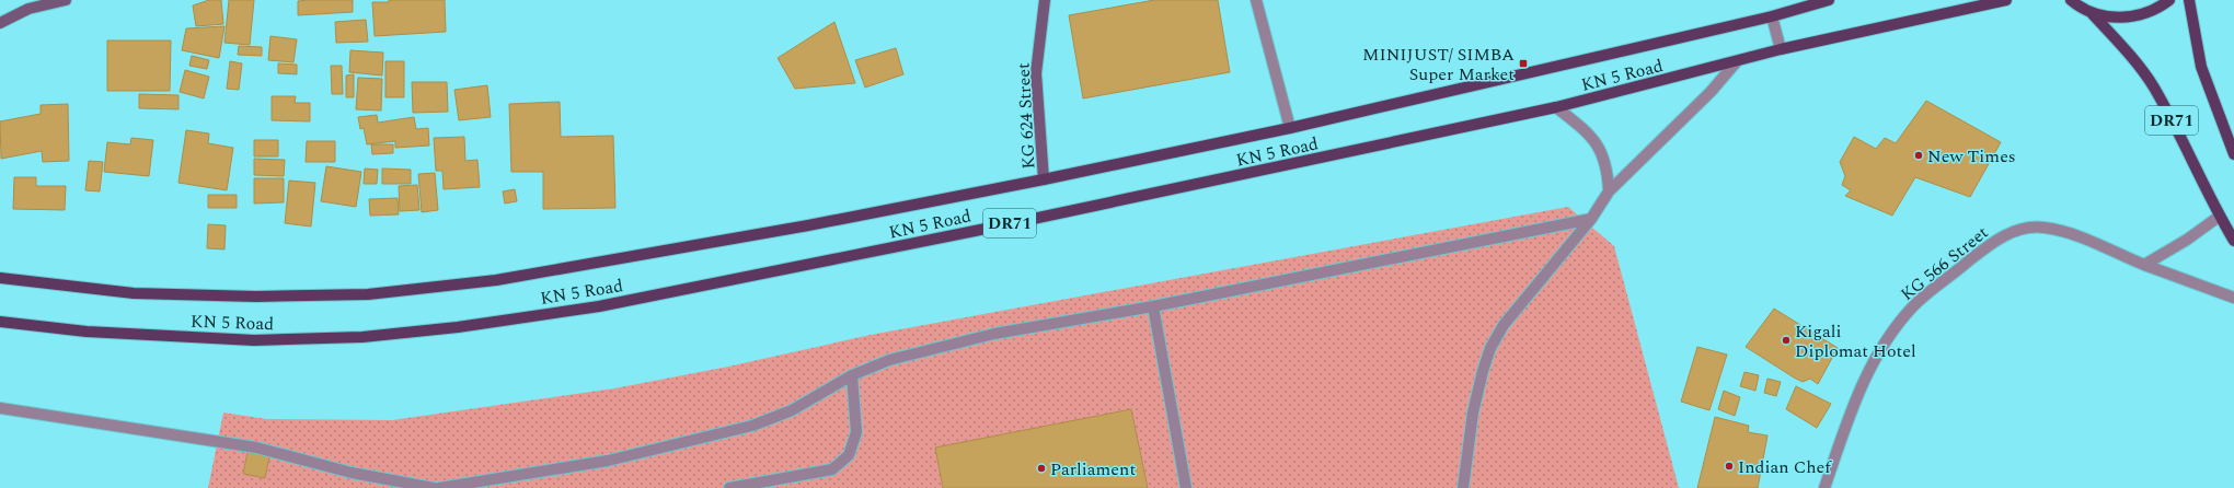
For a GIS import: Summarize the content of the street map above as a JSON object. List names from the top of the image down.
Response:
{
  "streets": {
    "main road": ["KN 5 Road", "KG 624 Street", "DR71"],
    "street": ["KG 566 Street"]
  },
  "crossings": [
    ["KN 5 Road", "KG 624 Street"]
  ],
  "places": {
    "transit": ["MINIJUST/ SIMBA Super Market"],
    "other": [
      "New Times",
      "Kigali Diplomat Hotel",
      "Indian Chef",
      "Parliament"
    ]
  }
}
